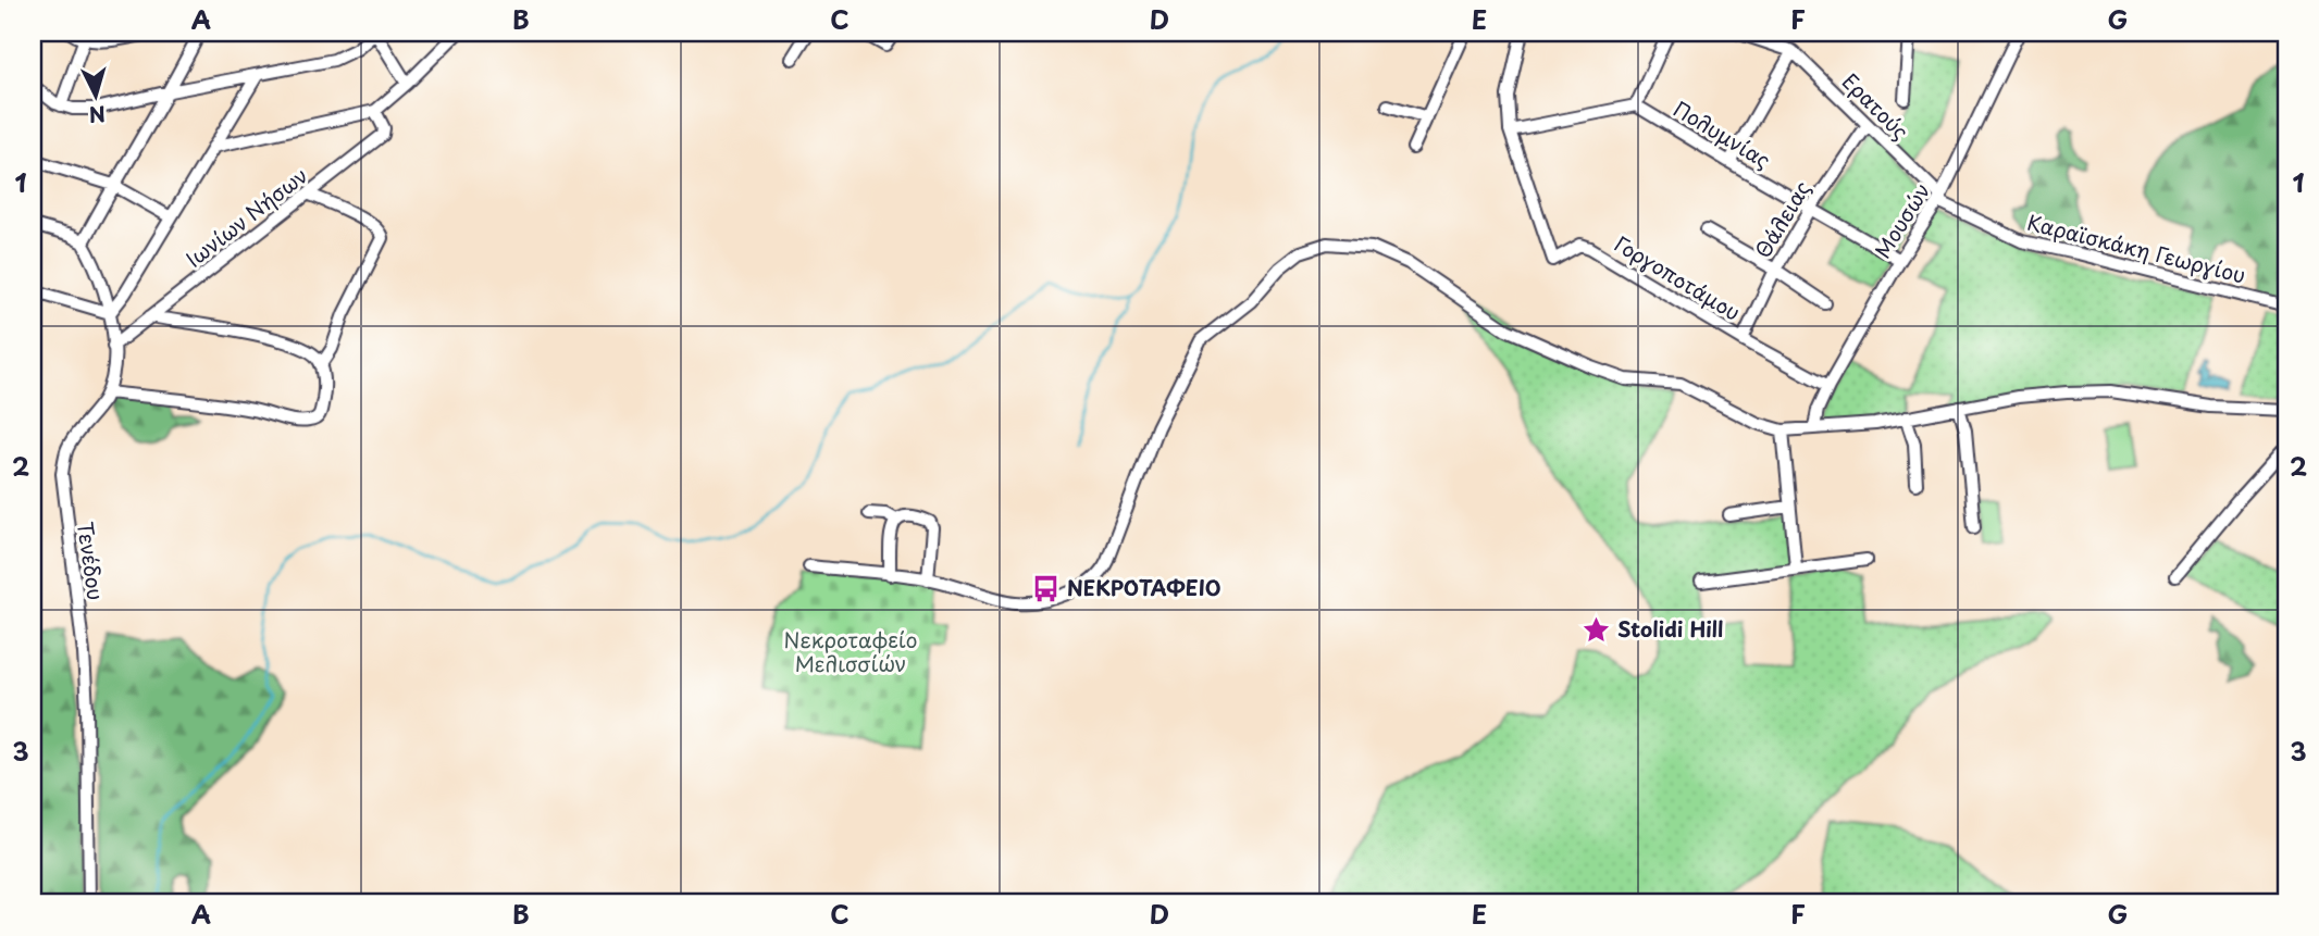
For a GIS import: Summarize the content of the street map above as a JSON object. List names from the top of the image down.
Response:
{
  "streets": {
    "street": [
      "Ερατούς",
      "Πολυμνίας",
      "Ιωνίων Νήσων",
      "Θάλειας",
      "Μουσών",
      "Καραϊσκάκη Γεωργίου",
      "Γοργοποτάμου",
      "Τενέδου"
    ]
  },
  "crossings": [
    ["Ερατούς", "Θάλειας"],
    ["Ερατούς", "Μουσών"],
    ["Ερατούς", "Καραϊσκάκη Γεωργίου"],
    ["Πολυμνίας", "Θάλειας"],
    ["Πολυμνίας", "Μουσών"],
    ["Ιωνίων Νήσων", "Τενέδου"],
    ["Θάλειας", "Γοργοποτάμου"],
    ["Μουσών", "Καραϊσκάκη Γεωργίου"],
    ["Μουσών", "Γοργοποτάμου"]
  ],
  "parks": ["Νεκροταφείο Μελισσίών"],
  "places": {
    "bus stop": ["ΝΕΚΡΟΤΑΦΕΙΟ"],
    "place": ["Stolidi Hill"]
  },
  "north": "bottom",
  "grid": {
    "columns": [
      "A",
      "B",
      "C",
      "D",
      "E",
      "F",
      "G"
    ],
    "rows": ["1", "2", "3"]
  }
}
